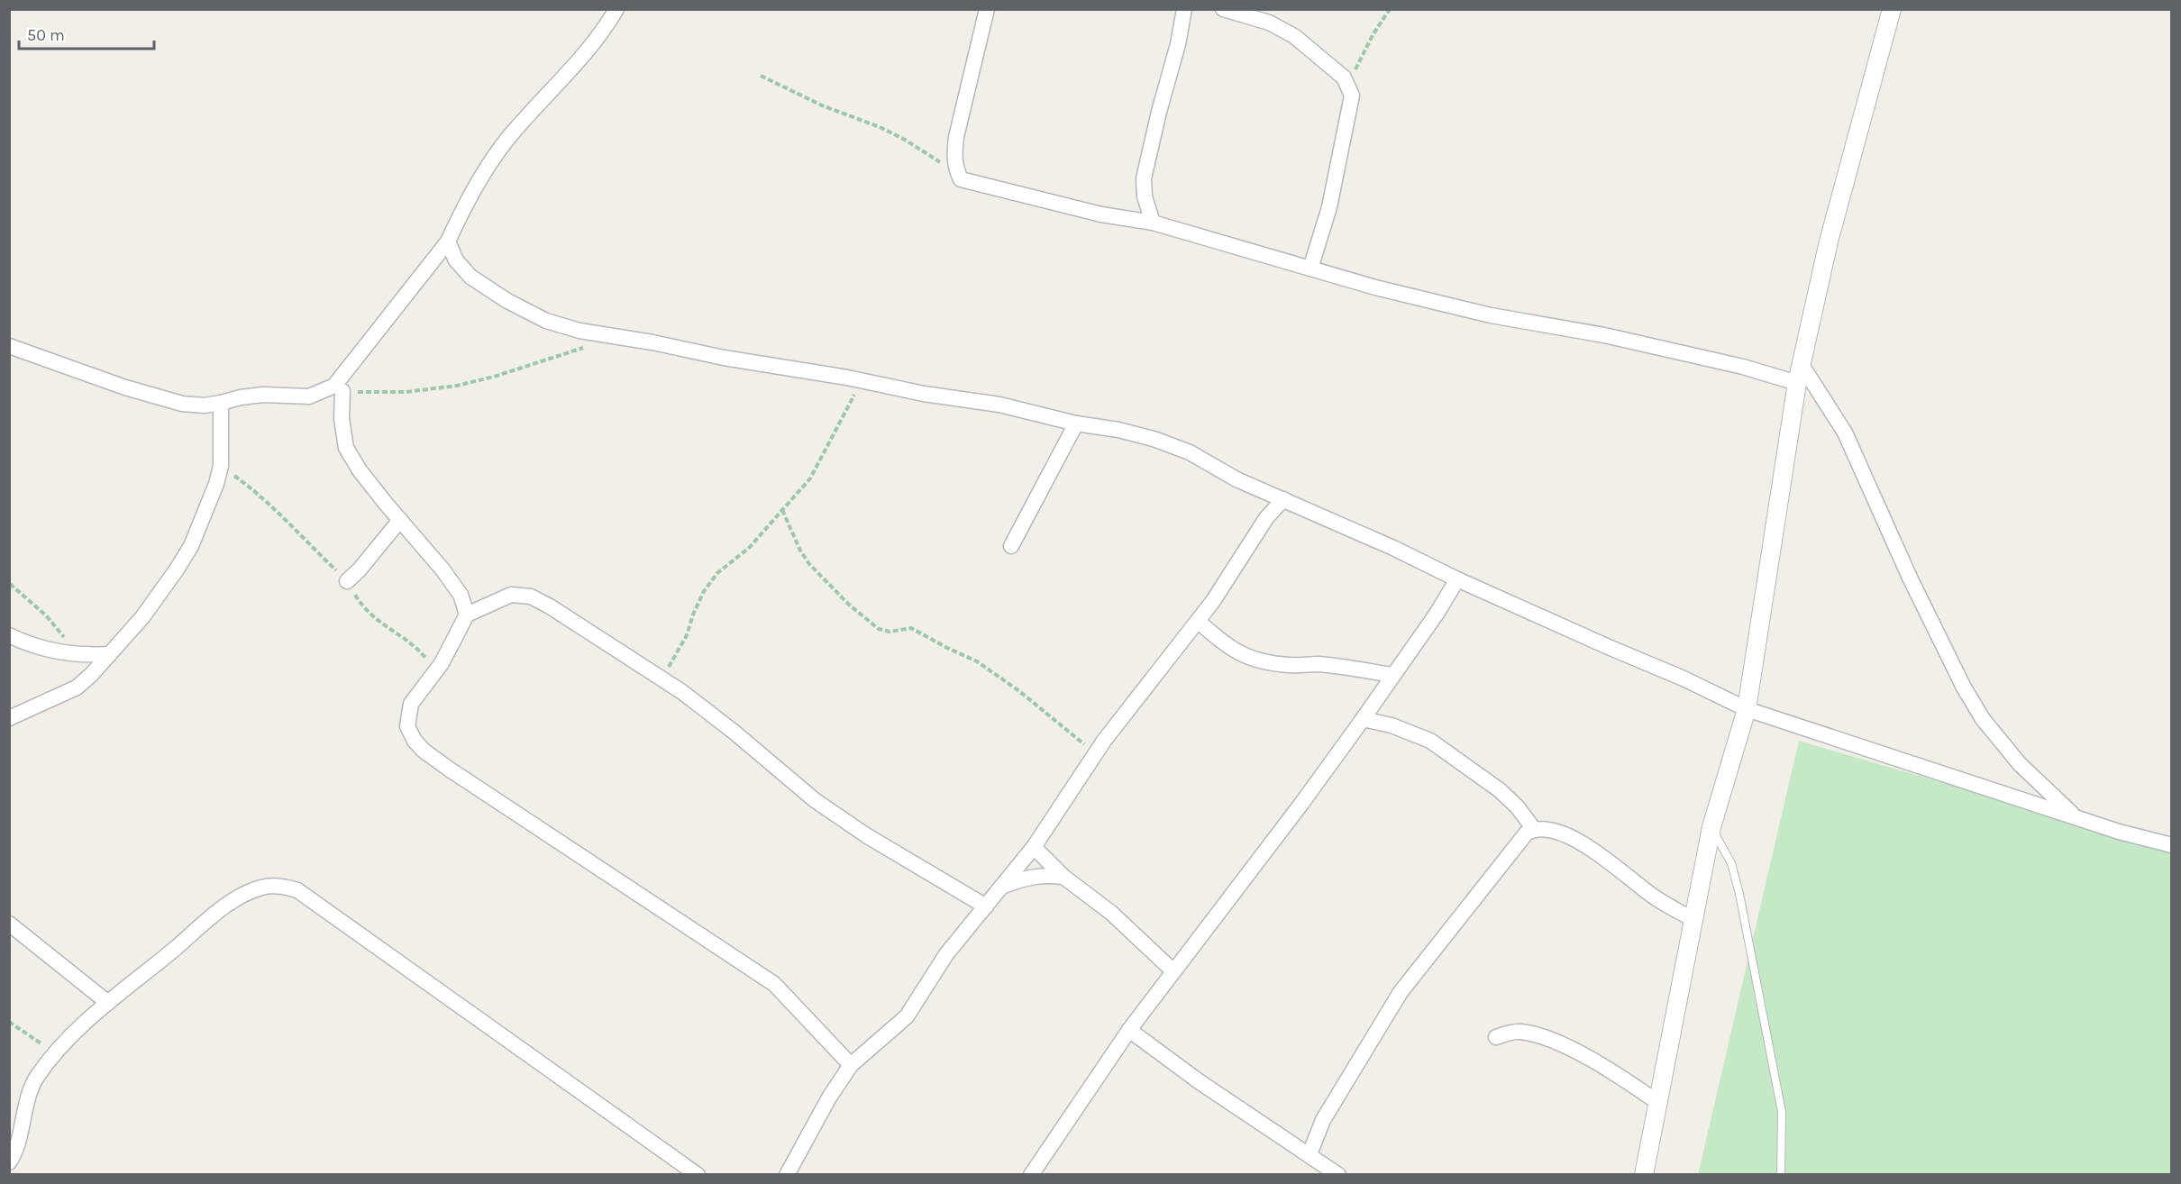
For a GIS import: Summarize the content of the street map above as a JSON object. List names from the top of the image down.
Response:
{
  "scale_bar": "50 m"
}
